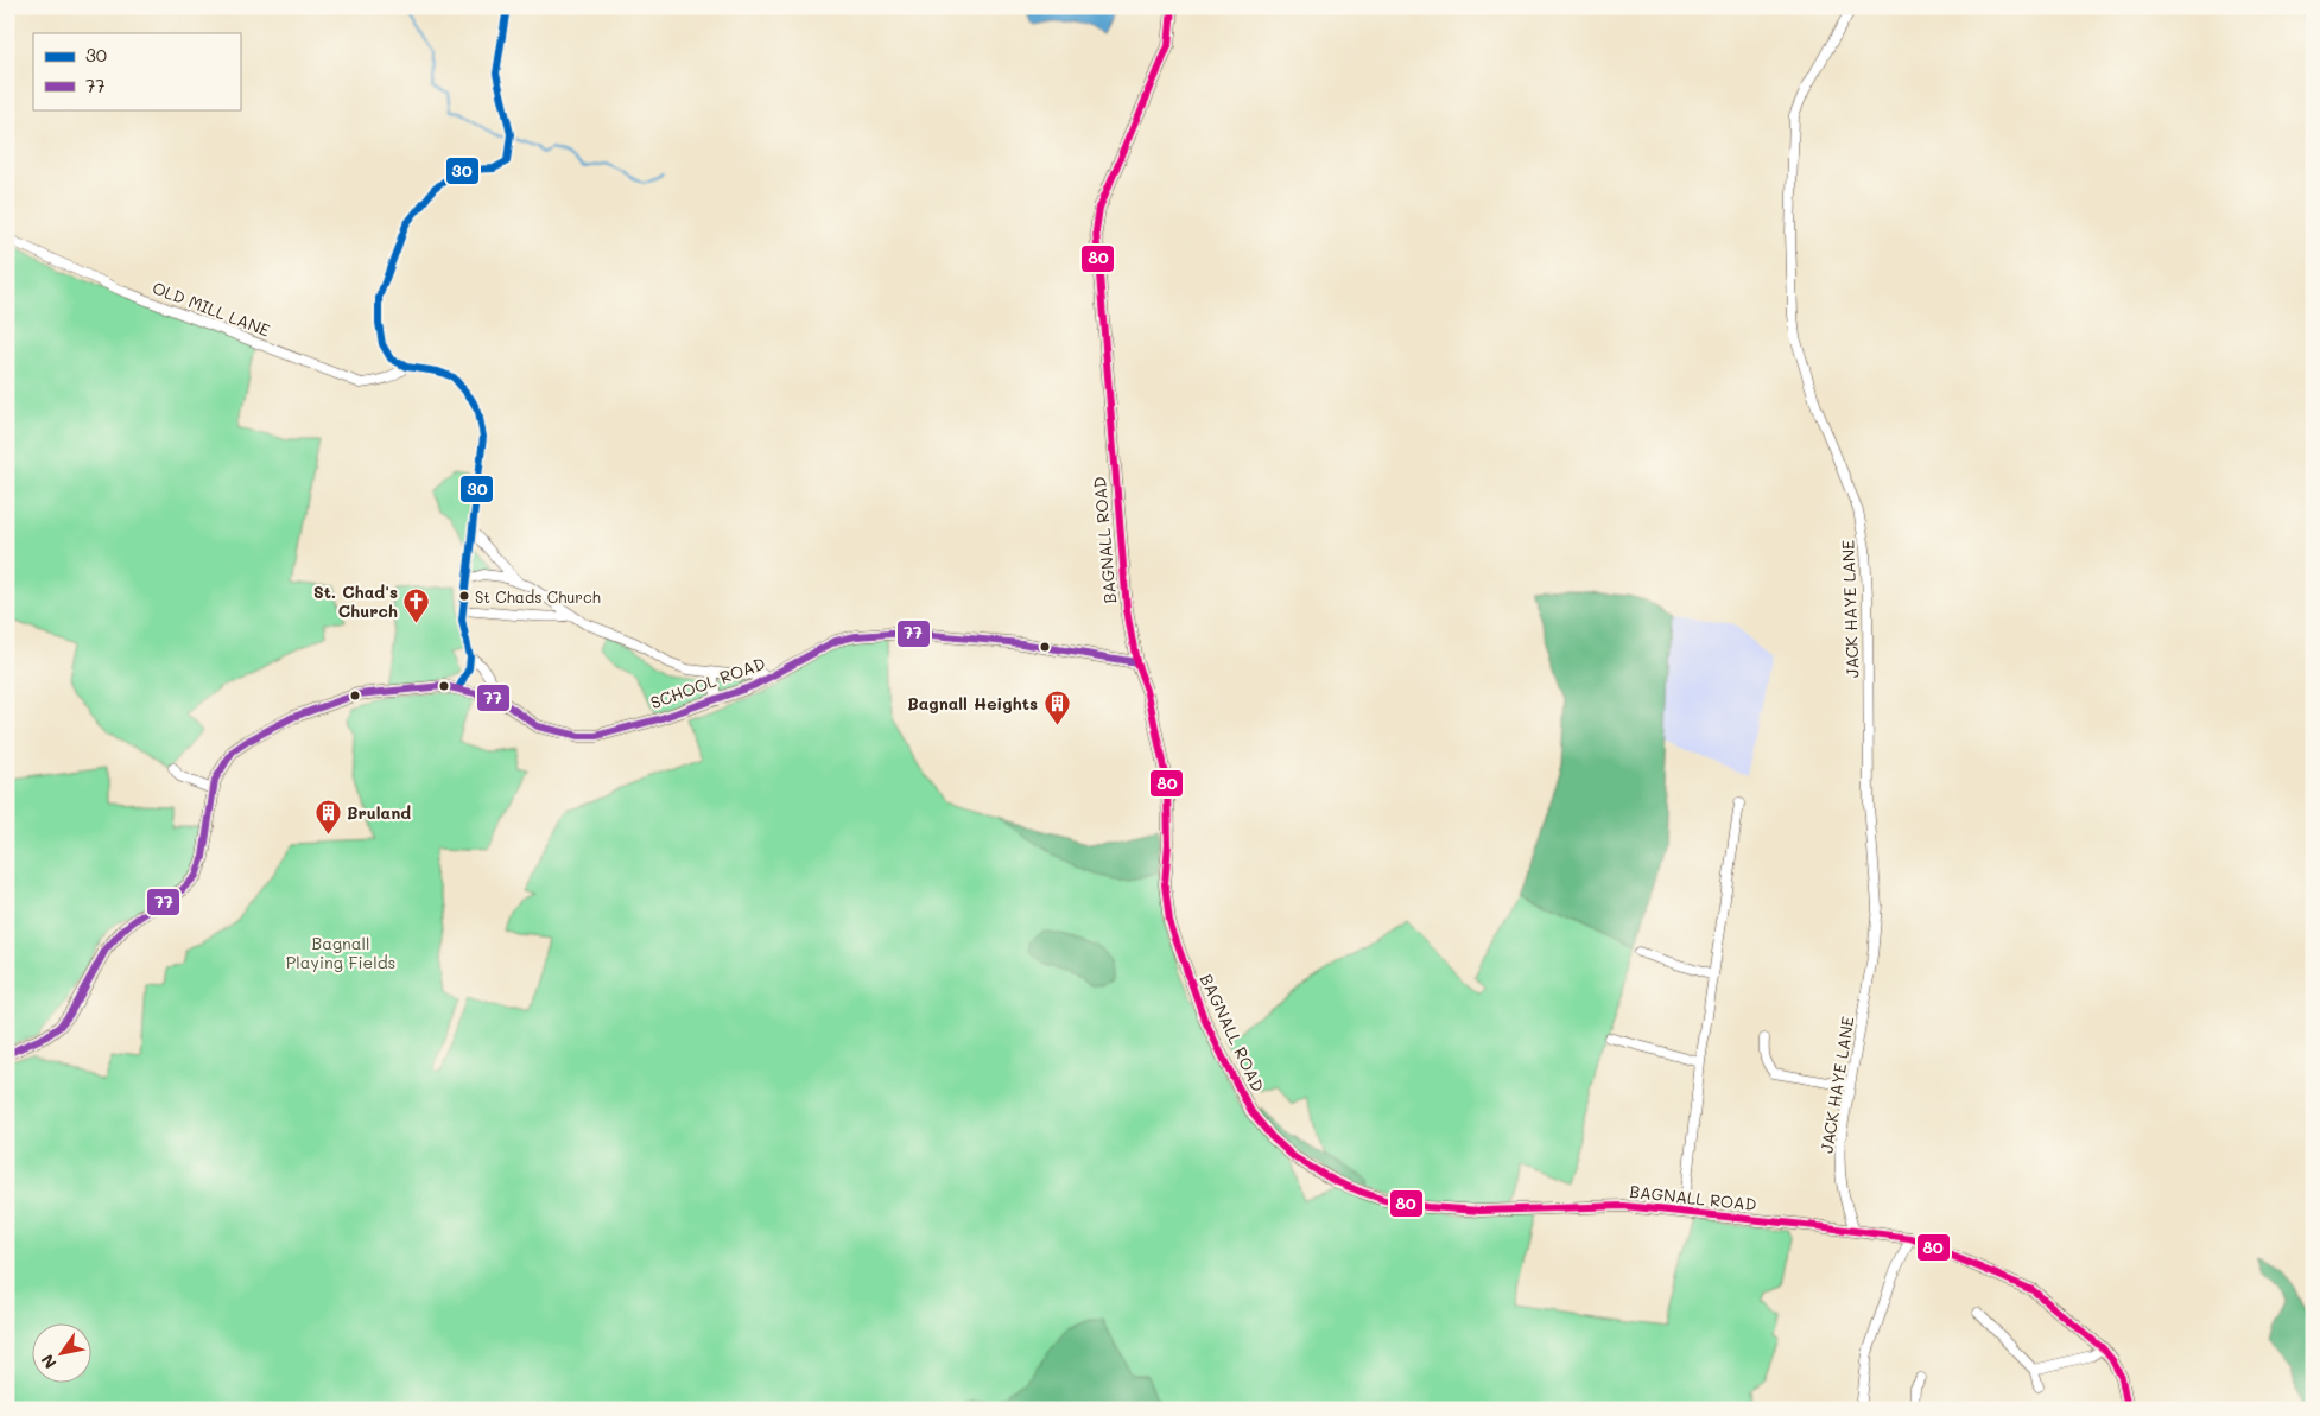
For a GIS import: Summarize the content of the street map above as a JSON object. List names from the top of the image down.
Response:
{
  "streets": {
    "street": [
      "OLD MILL LANE",
      "BAGNALL ROAD",
      "JACK HAYE LANE",
      "SCHOOL ROAD"
    ]
  },
  "crossings": [
    ["OLD MILL LANE", "SCHOOL ROAD"],
    ["BAGNALL ROAD", "JACK HAYE LANE"],
    ["BAGNALL ROAD", "SCHOOL ROAD"]
  ],
  "parks": ["Bagnall Playing Fields"],
  "places": {
    "other": ["St Chads Church"],
    "church": ["St. Chad's Church"],
    "building": ["Bagnall Heights", "Bruland"]
  },
  "lines": ["transit line 30", "transit line 80", "transit line 77"],
  "legend": ["30", "77"],
  "north": "bottom left"
}
